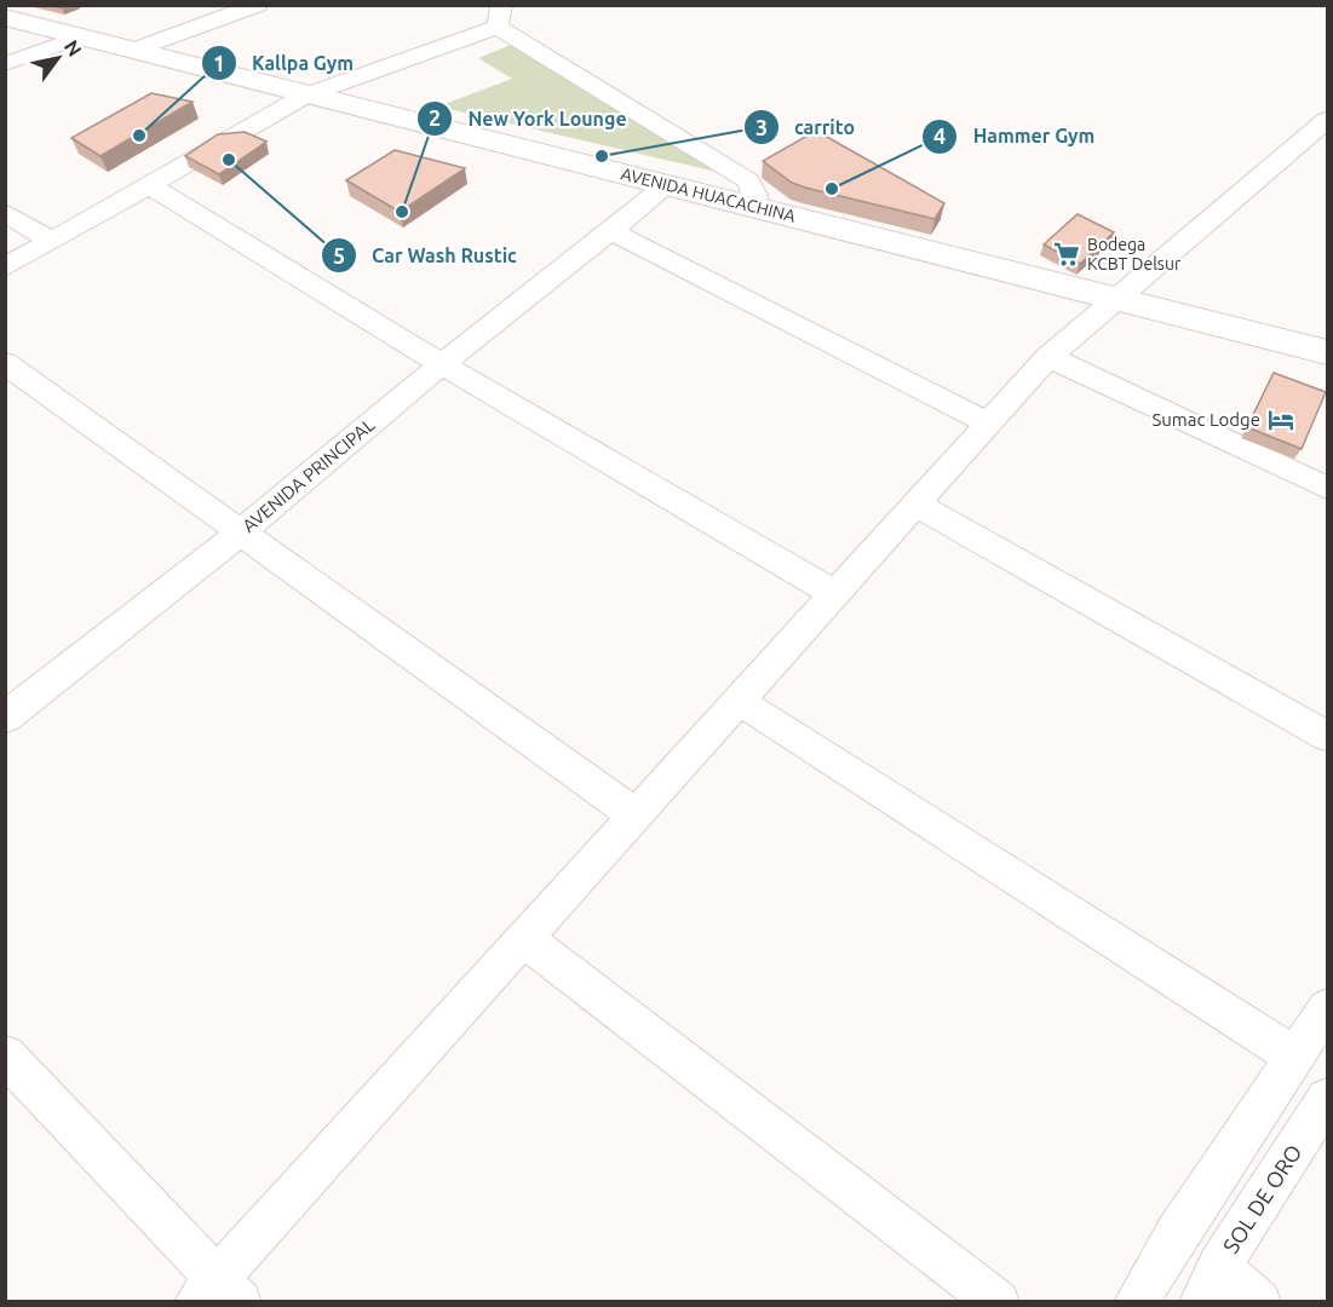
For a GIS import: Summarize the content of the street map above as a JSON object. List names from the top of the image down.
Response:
{
  "streets": {
    "main road": ["AVENIDA HUACACHINA"],
    "street": ["AVENIDA PRINCIPAL", "SOL DE ORO"]
  },
  "crossings": [
    ["AVENIDA HUACACHINA", "AVENIDA PRINCIPAL"]
  ],
  "places": {
    "other": [
      "Kallpa Gym",
      "carrito",
      "Car Wash Rustic",
      "Hammer Gym",
      "New York Lounge"
    ],
    "supermarket": ["Bodega KCBT Delsur"],
    "hotel": ["Sumac Lodge"]
  },
  "north": "top right"
}
